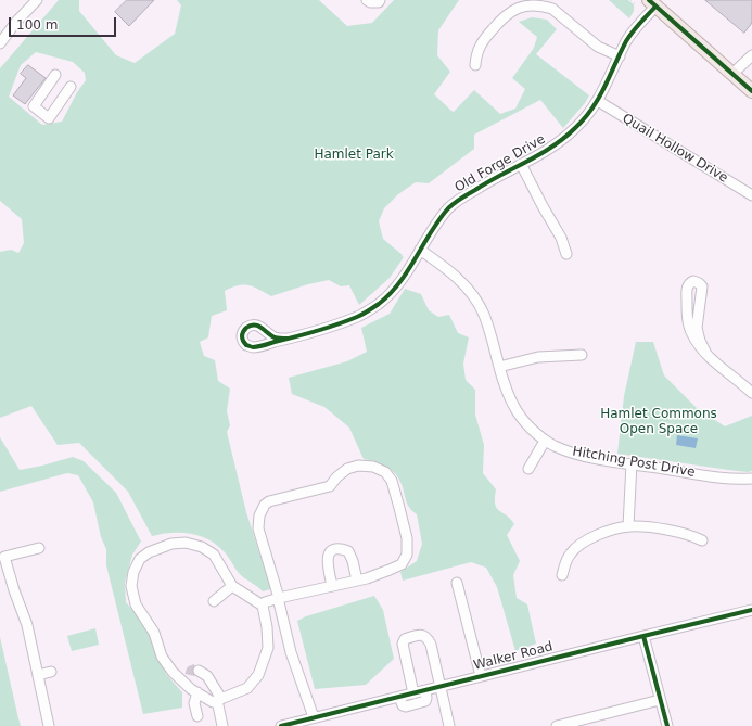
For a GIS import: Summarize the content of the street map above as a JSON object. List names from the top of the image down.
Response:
{
  "streets": {
    "street": [
      "Quail Hollow Drive",
      "Old Forge Drive",
      "Hitching Post Drive",
      "Walker Road"
    ]
  },
  "crossings": [
    ["Quail Hollow Drive", "Old Forge Drive"],
    ["Old Forge Drive", "Hitching Post Drive"]
  ],
  "parks": ["Hamlet Park", "Hamlet Commons Open Space"],
  "scale_bar": "100 m"
}
